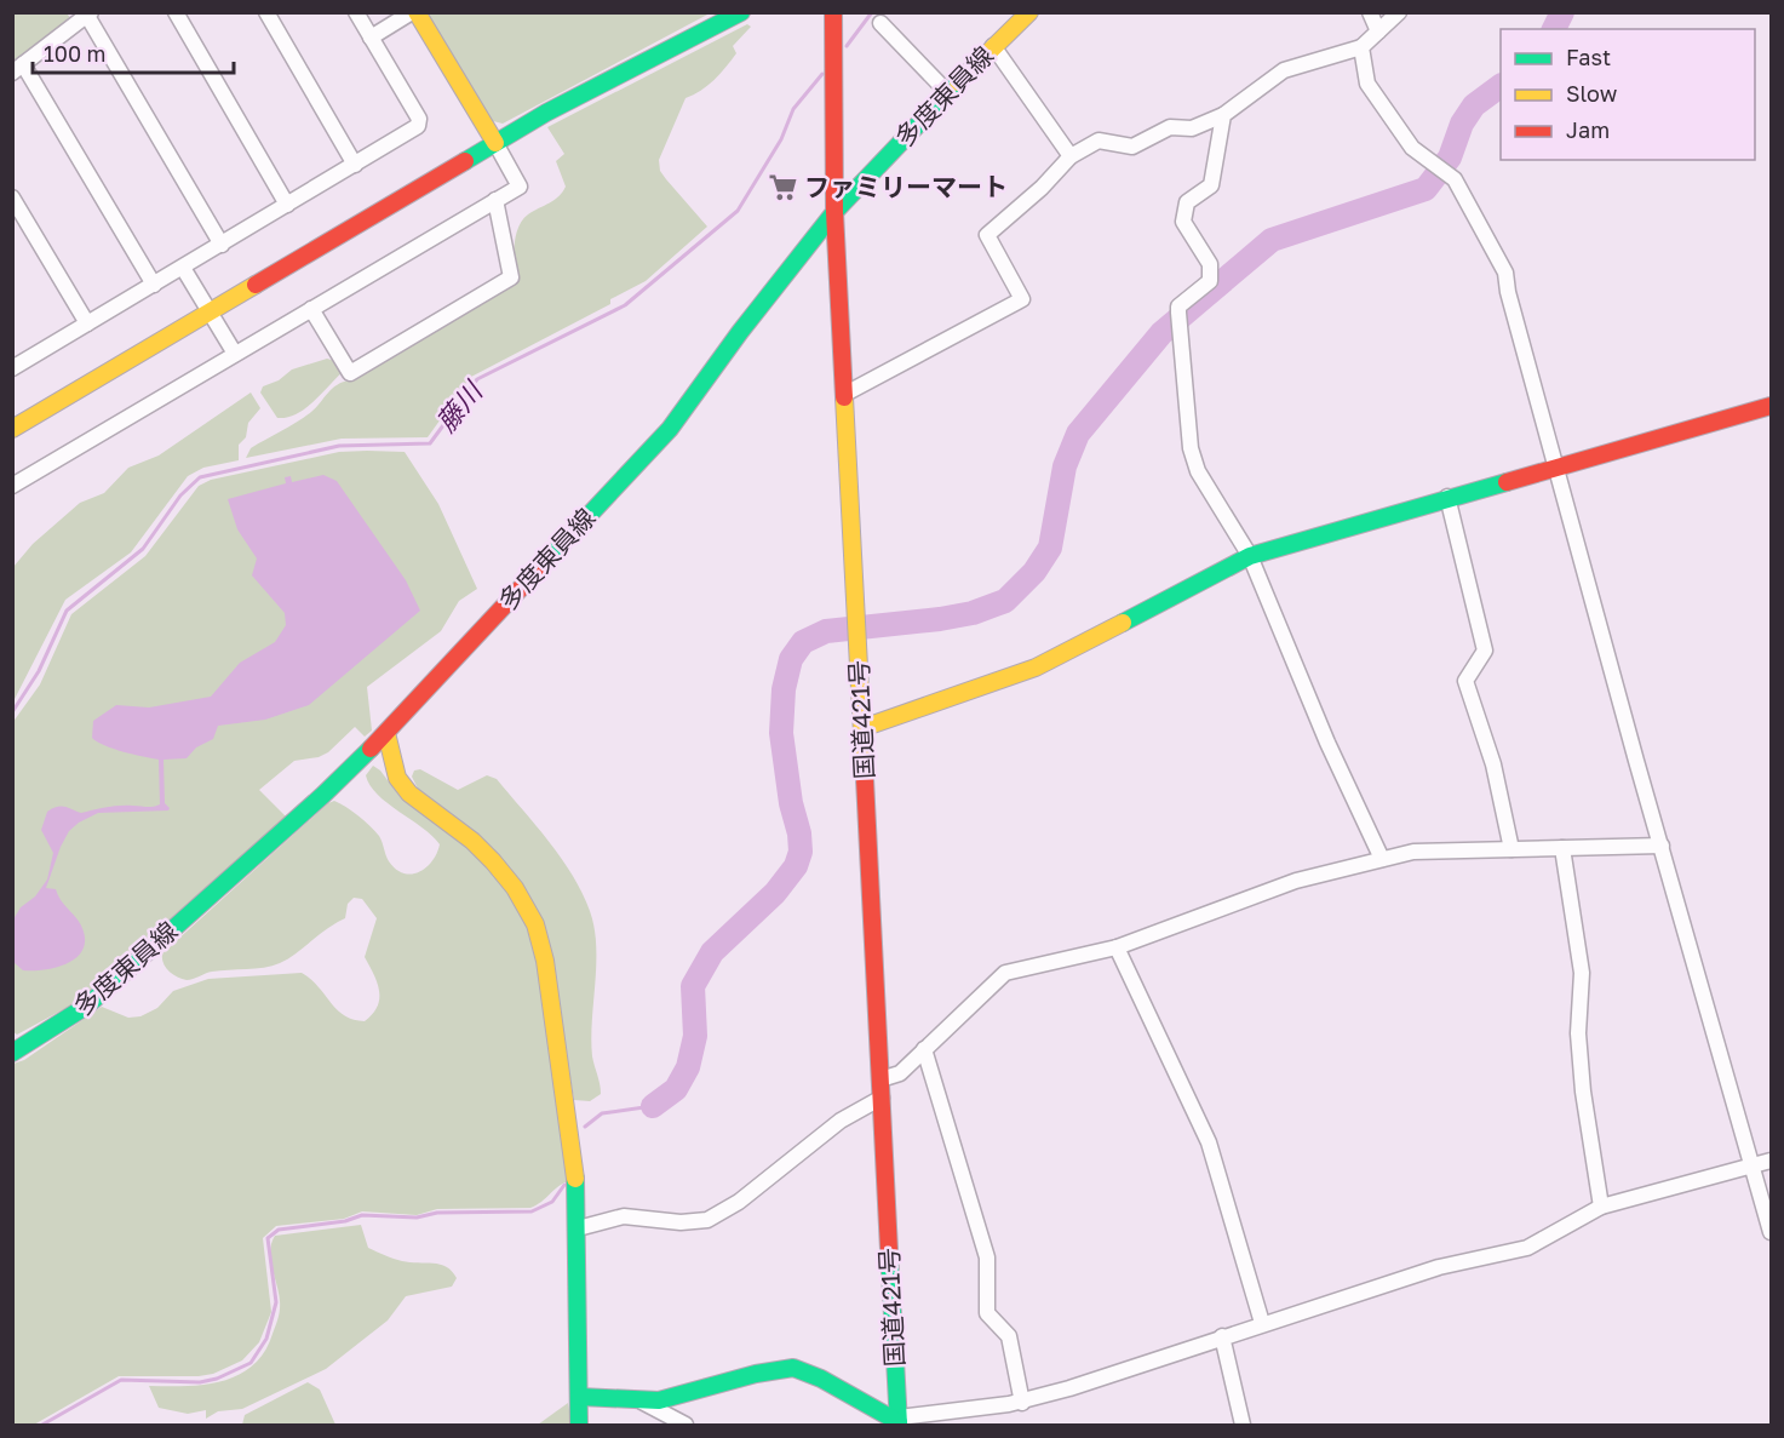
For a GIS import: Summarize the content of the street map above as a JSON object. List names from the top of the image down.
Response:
{
  "streets": {
    "main road": ["多度東員線", "国道421号"]
  },
  "crossings": [
    ["多度東員線", "国道421号"]
  ],
  "water": ["藤川"],
  "places": {
    "supermarket": ["ファミリーマート"]
  },
  "legend": ["Fast", "Slow", "Jam"],
  "scale_bar": "100 m"
}
